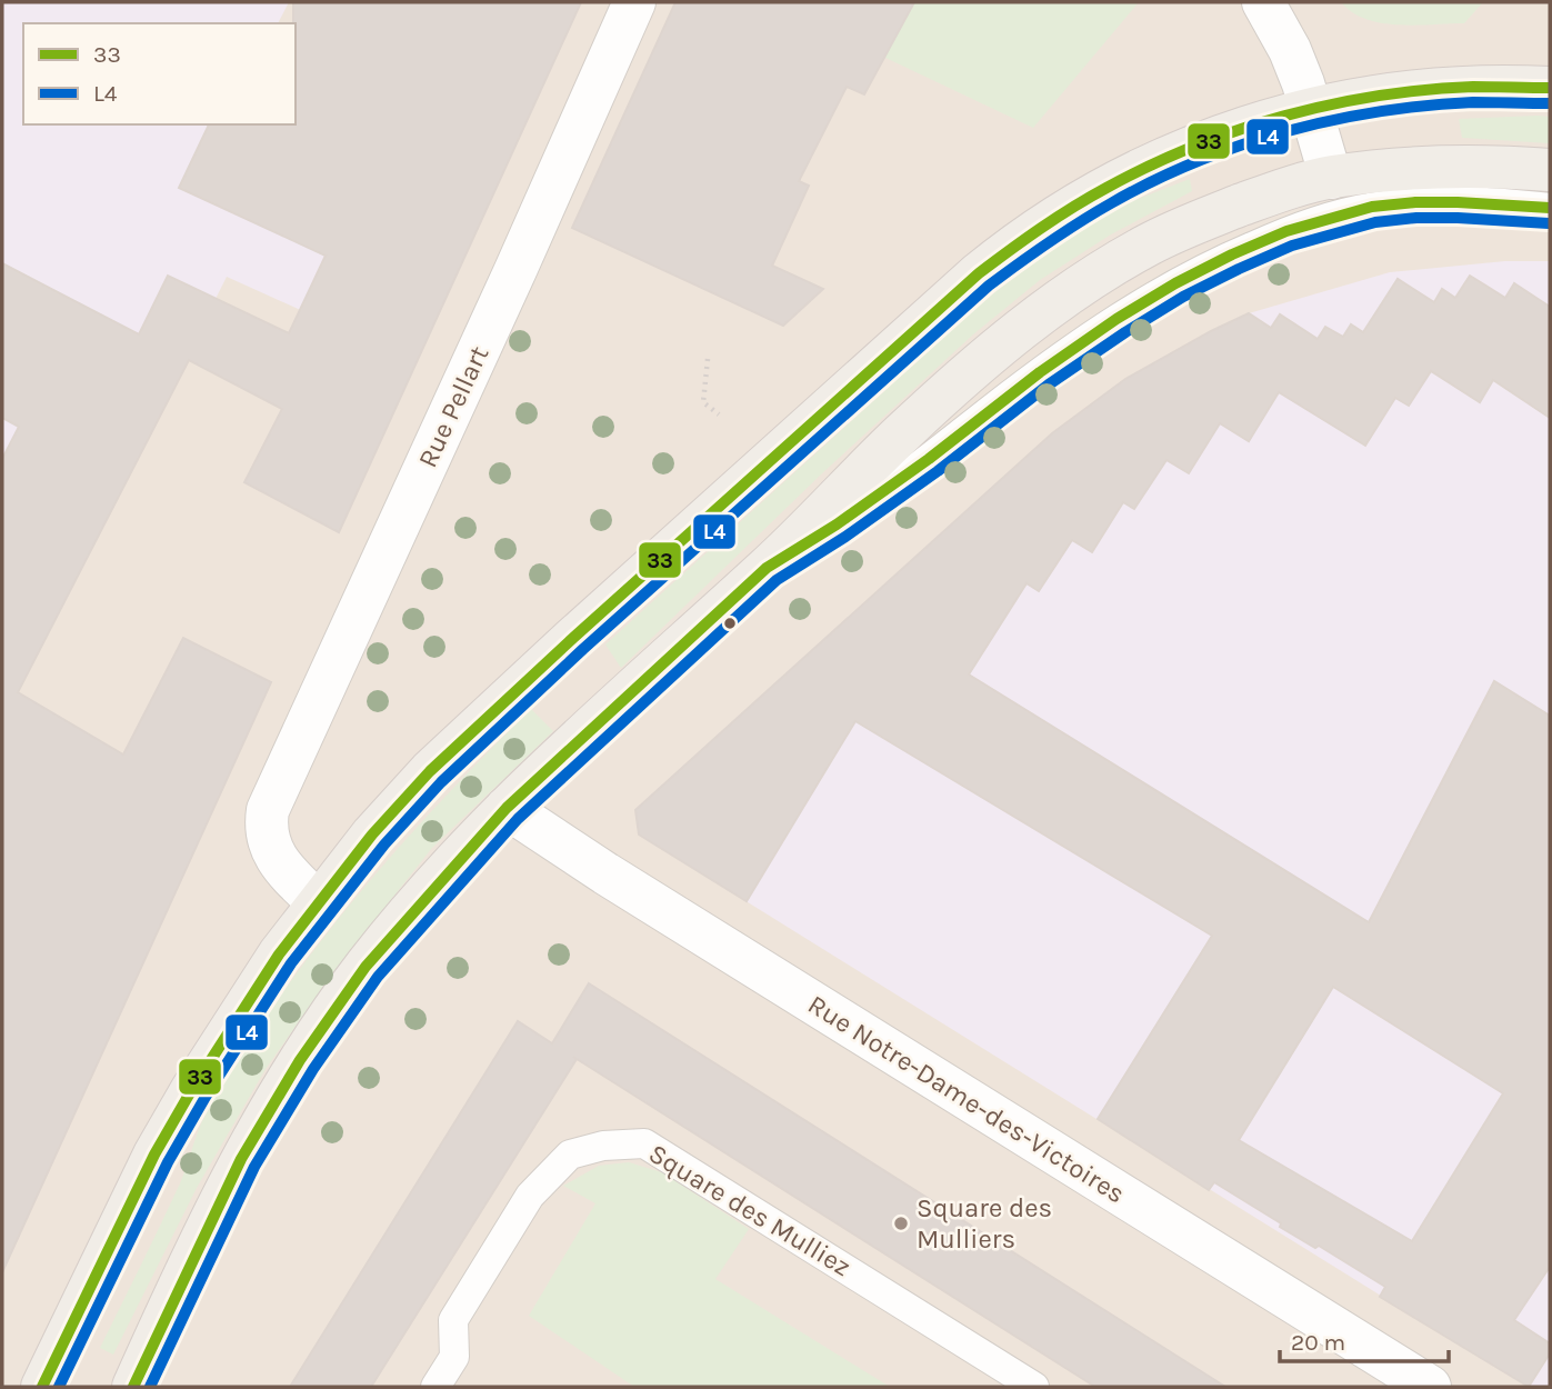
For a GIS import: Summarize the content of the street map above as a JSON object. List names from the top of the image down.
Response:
{
  "streets": {
    "street": ["Rue Pellart", "Rue Notre-Dame-des-Victoires"],
    "lane": ["Square des Mulliez"]
  },
  "places": ["Square des Mulliers"],
  "lines": ["transit line 33", "transit line L4"],
  "legend": ["33", "L4"],
  "scale_bar": "20 m"
}
